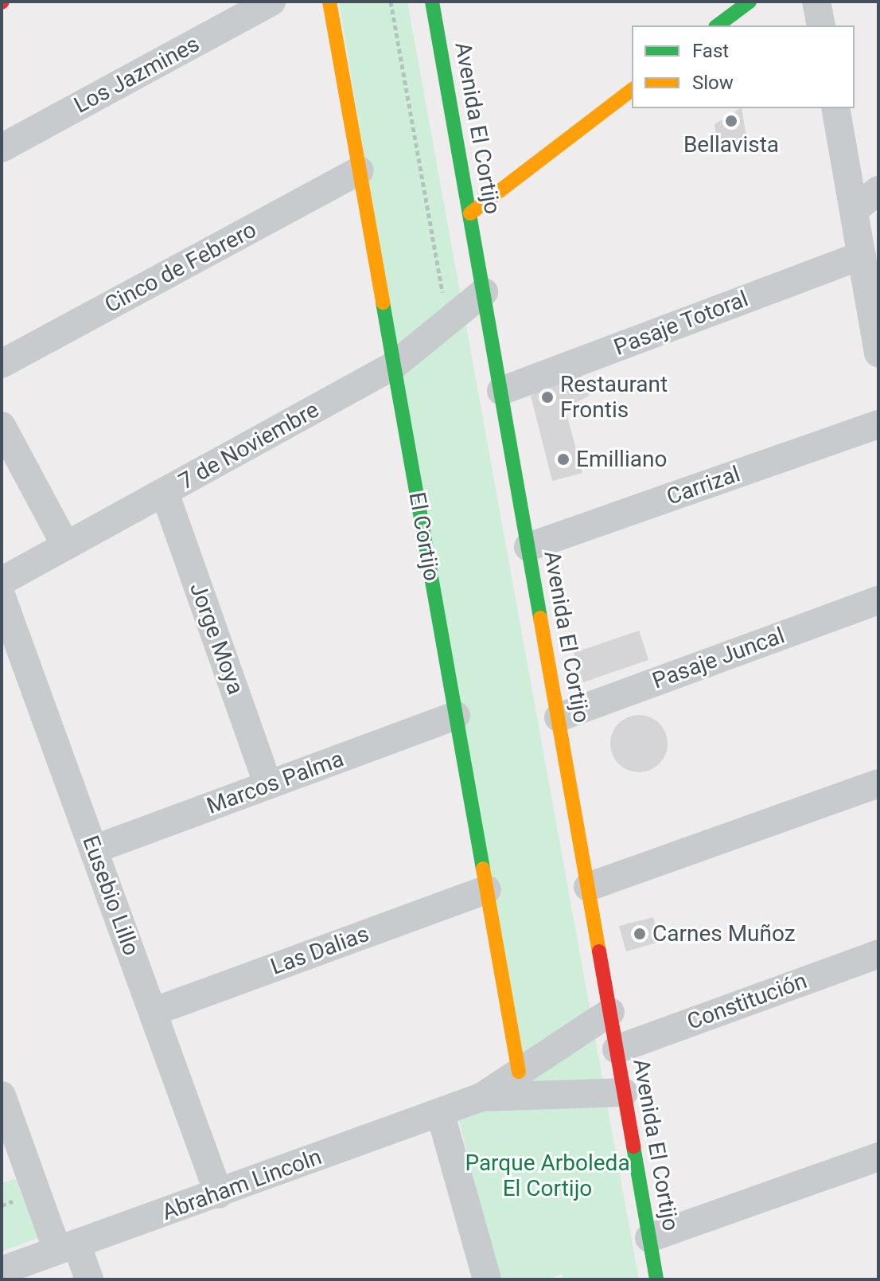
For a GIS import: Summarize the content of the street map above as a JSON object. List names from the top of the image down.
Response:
{
  "streets": {
    "street": [
      "Los Jazmines",
      "Avenida El Cortijo",
      "Cinco de Febrero",
      "Pasaje Totoral",
      "7 de Noviembre",
      "Carrizal",
      "El Cortijo",
      "Jorge Moya",
      "Pasaje Juncal",
      "Marcos Palma",
      "Eusebio Lillo",
      "Las Dalias",
      "Constitución",
      "Abraham Lincoln"
    ]
  },
  "crossings": [
    ["Avenida El Cortijo", "Pasaje Totoral"],
    ["Avenida El Cortijo", "7 de Noviembre"],
    ["Avenida El Cortijo", "Carrizal"],
    ["Avenida El Cortijo", "Pasaje Juncal"],
    ["Avenida El Cortijo", "Constitución"],
    ["Avenida El Cortijo", "Abraham Lincoln"],
    ["Cinco de Febrero", "El Cortijo"],
    ["7 de Noviembre", "El Cortijo"],
    ["7 de Noviembre", "Jorge Moya"],
    ["El Cortijo", "Marcos Palma"],
    ["El Cortijo", "Las Dalias"],
    ["El Cortijo", "Abraham Lincoln"],
    ["Jorge Moya", "Marcos Palma"],
    ["Marcos Palma", "Eusebio Lillo"],
    ["Eusebio Lillo", "Las Dalias"],
    ["Eusebio Lillo", "Abraham Lincoln"]
  ],
  "parks": ["Parque Arboleda El Cortijo"],
  "places": [
    "Bellavista",
    "Restaurant Frontis",
    "Emilliano",
    "Carnes Muñoz"
  ],
  "legend": ["Fast", "Slow"]
}
